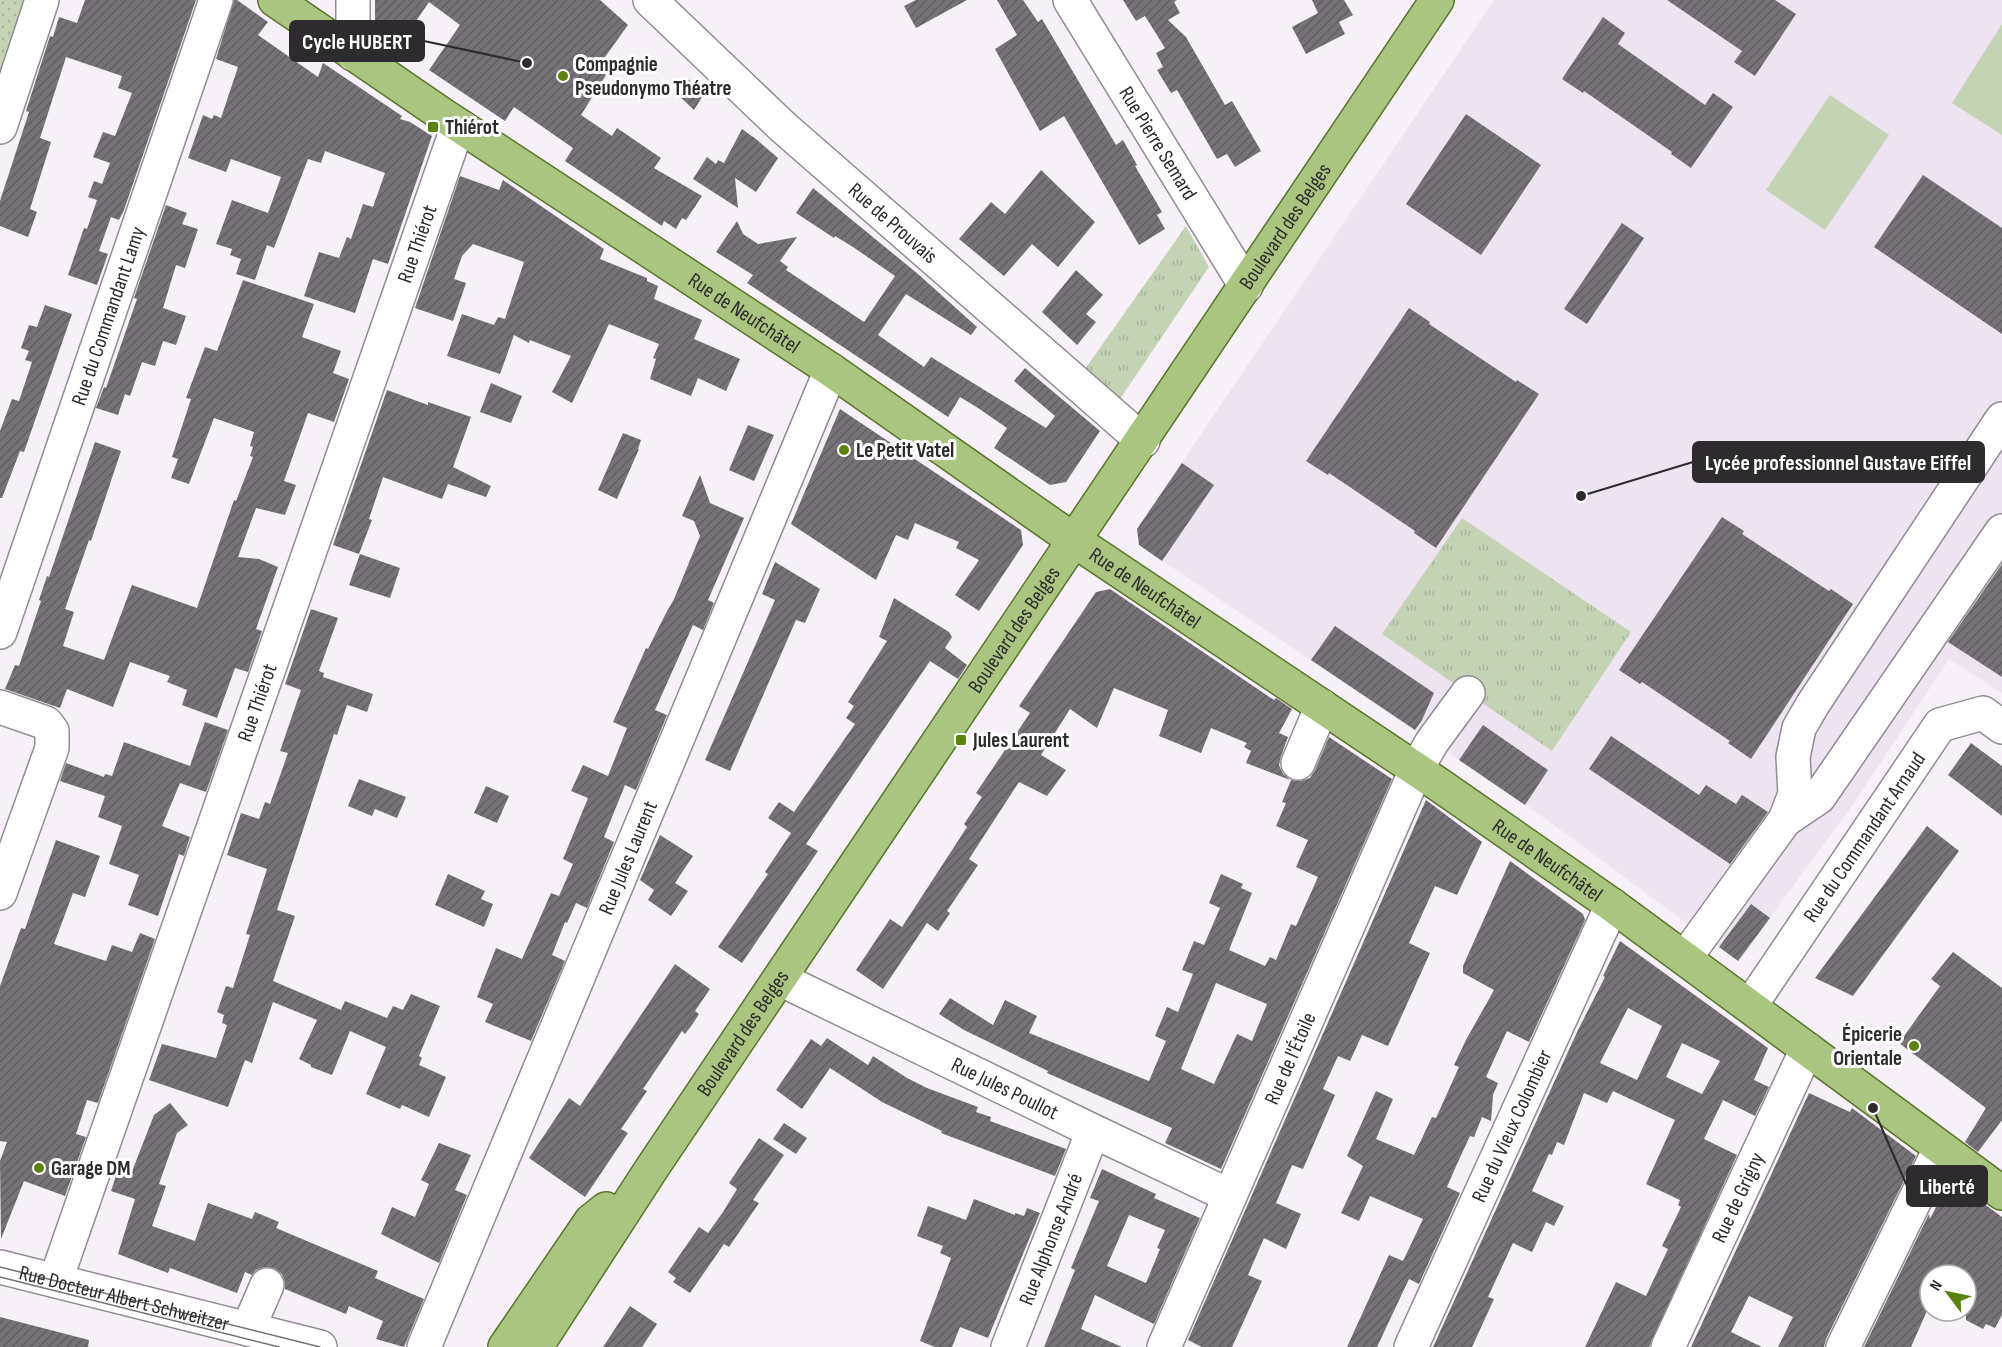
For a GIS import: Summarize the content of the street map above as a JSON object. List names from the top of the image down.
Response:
{
  "streets": {
    "main road": ["Boulevard des Belges", "Rue de Neufchâtel"],
    "street": [
      "Rue Pierre Semard",
      "Rue de Prouvais",
      "Rue Thiérot",
      "Rue du Commandant Lamy",
      "Rue du Commandant Arnaud",
      "Rue Jules Laurent",
      "Rue de l'Étoile",
      "Rue Jules Poullot",
      "Rue du Vieux Colombier",
      "Rue de Grigny",
      "Rue Alphonse André",
      "Rue Docteur Albert Schweitzer"
    ]
  },
  "crossings": [
    ["Rue Pierre Semard", "Boulevard des Belges"],
    ["Rue de Prouvais", "Boulevard des Belges"],
    ["Boulevard des Belges", "Rue de Neufchâtel"],
    ["Boulevard des Belges", "Rue Jules Poullot"],
    ["Rue Thiérot", "Rue de Neufchâtel"],
    ["Rue Thiérot", "Rue Docteur Albert Schweitzer"],
    ["Rue de Neufchâtel", "Rue du Commandant Arnaud"],
    ["Rue de Neufchâtel", "Rue Jules Laurent"],
    ["Rue de Neufchâtel", "Rue de l'Étoile"],
    ["Rue de Neufchâtel", "Rue du Vieux Colombier"],
    ["Rue de Neufchâtel", "Rue de Grigny"],
    ["Rue de l'Étoile", "Rue Jules Poullot"],
    ["Rue Jules Poullot", "Rue Alphonse André"]
  ],
  "places": {
    "other": [
      "Cycle HUBERT",
      "Compagnie Pseudonymo Théatre",
      "Le Petit Vatel",
      "Lycée professionnel Gustave Eiffel",
      "Épicerie Orientale",
      "Liberté",
      "Garage DM"
    ],
    "transit": ["Thiérot", "Jules Laurent"]
  },
  "north": "top left"
}
